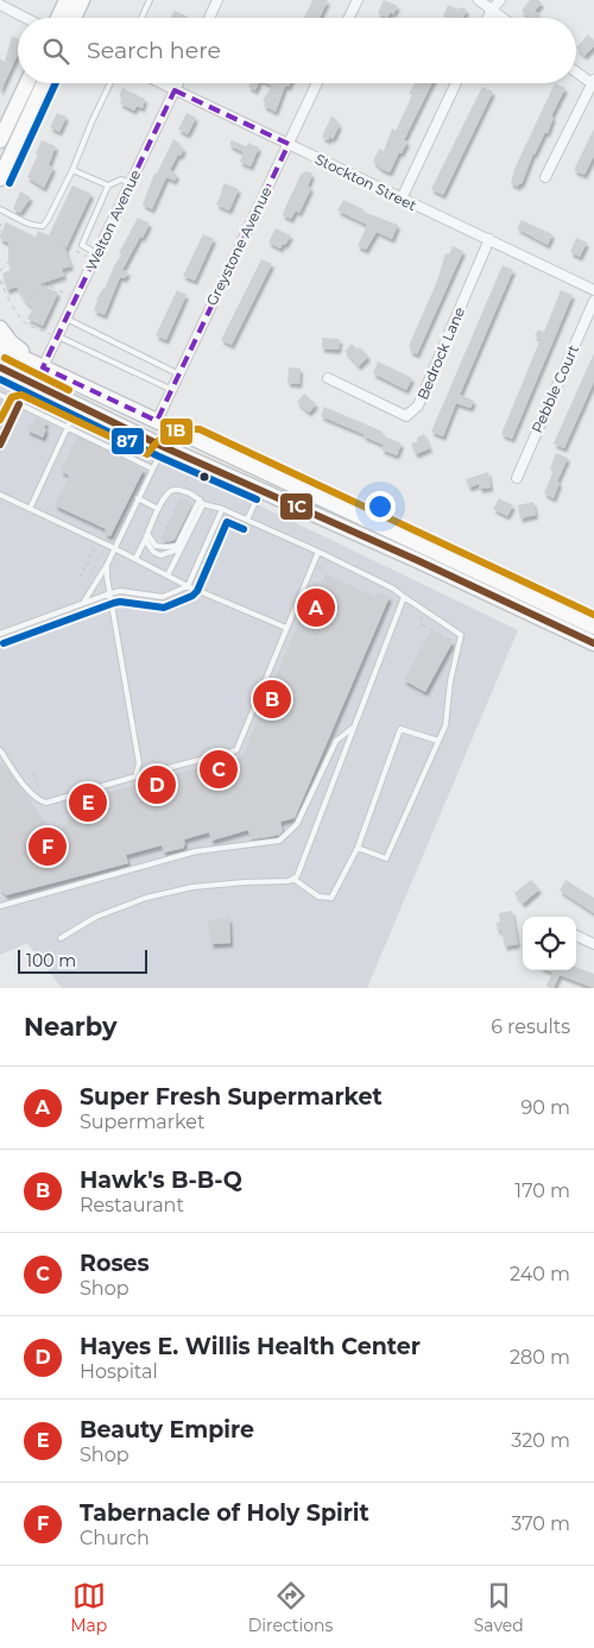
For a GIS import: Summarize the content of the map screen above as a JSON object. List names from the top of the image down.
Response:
{
  "streets": {
    "street": [
      "Stockton Street",
      "Welton Avenue",
      "Greystone Avenue",
      "Bedrock Lane",
      "Pebble Court"
    ]
  },
  "crossings": [
    ["Stockton Street", "Welton Avenue"],
    ["Stockton Street", "Greystone Avenue"],
    ["Stockton Street", "Bedrock Lane"]
  ],
  "lines": ["transit line 87", "transit line 1B", "transit line 1C"],
  "scale_bar": "100 m",
  "page": {
    "search": "Search here",
    "pins": [
      "A",
      "B",
      "C",
      "D",
      "E",
      "F"
    ],
    "scale": "100 m",
    "heading": ["Nearby", "6 results"],
    "list": [
      {
        "mark": "A",
        "name": "Super Fresh Supermarket",
        "note": "Supermarket",
        "value": "90 m"
      },
      {
        "mark": "B",
        "name": "Hawk's B-B-Q",
        "note": "Restaurant",
        "value": "170 m"
      },
      {
        "mark": "C",
        "name": "Roses",
        "note": "Shop",
        "value": "240 m"
      },
      {
        "mark": "D",
        "name": "Hayes E. Willis Health Center",
        "note": "Hospital",
        "value": "280 m"
      },
      {
        "mark": "E",
        "name": "Beauty Empire",
        "note": "Shop",
        "value": "320 m"
      },
      {
        "mark": "F",
        "name": "Tabernacle of Holy Spirit",
        "note": "Church",
        "value": "370 m"
      }
    ],
    "nav": ["Map", "Directions", "Saved"]
  }
}
